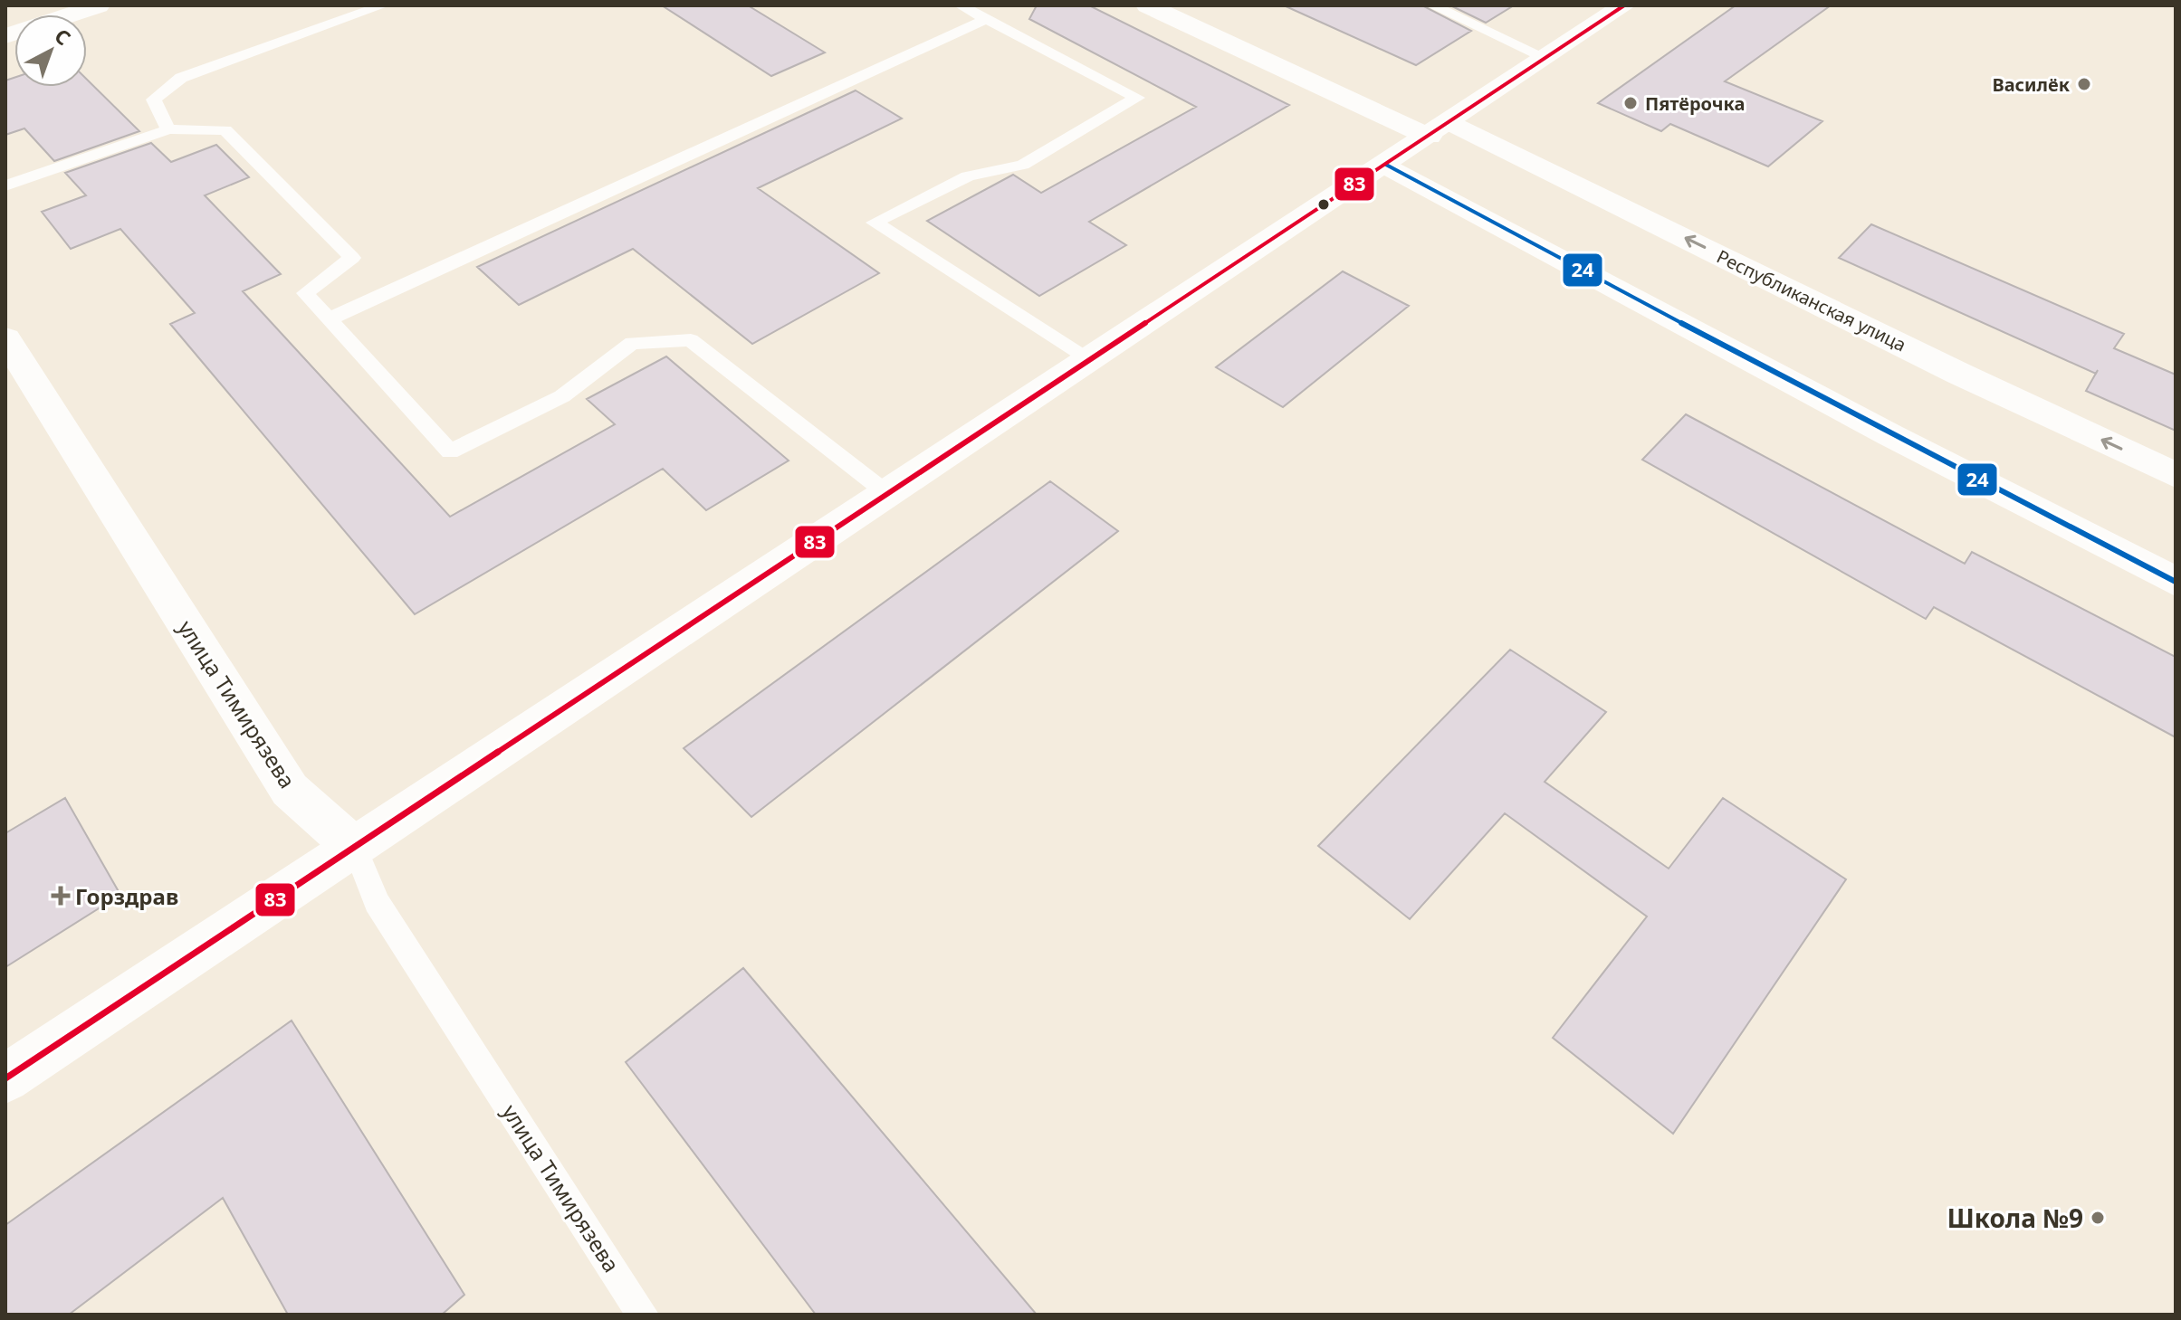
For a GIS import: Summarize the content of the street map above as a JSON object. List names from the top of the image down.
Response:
{
  "streets": {
    "street": ["Республиканская улица", "улица Тимирязева"]
  },
  "places": {
    "other": ["Василёк", "Пятёрочка", "Школа №9"],
    "health": ["Горздрав"]
  },
  "lines": ["transit line 83", "transit line 24"],
  "north": "top right"
}
